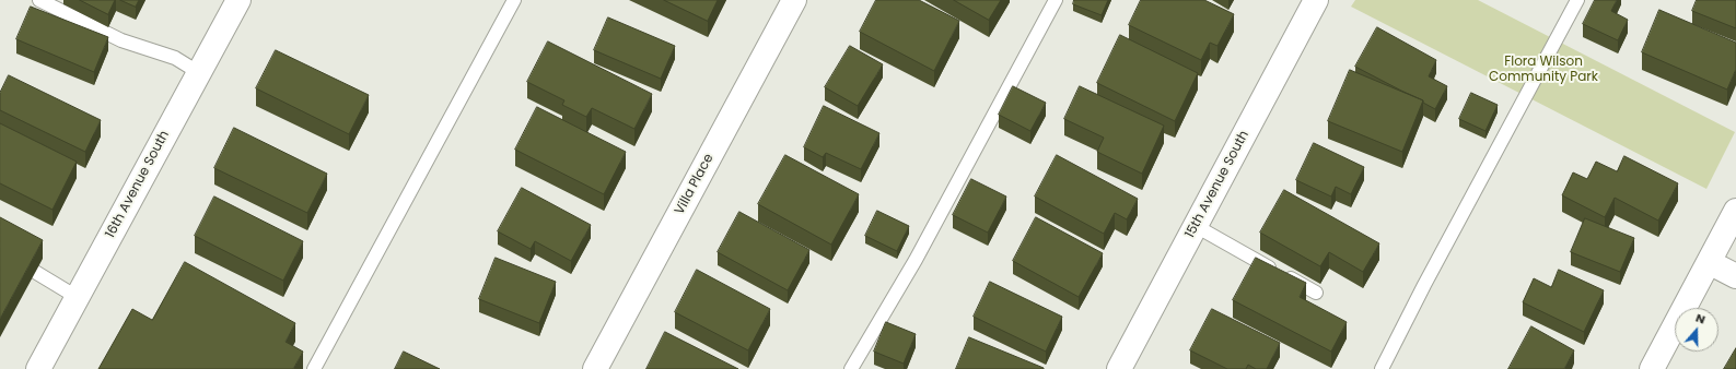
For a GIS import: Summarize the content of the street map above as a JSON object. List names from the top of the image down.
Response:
{
  "streets": {
    "street": ["16th Avenue South", "Villa Place", "15th Avenue South"]
  },
  "parks": ["Flora Wilson Community Park"],
  "north": "top"
}
